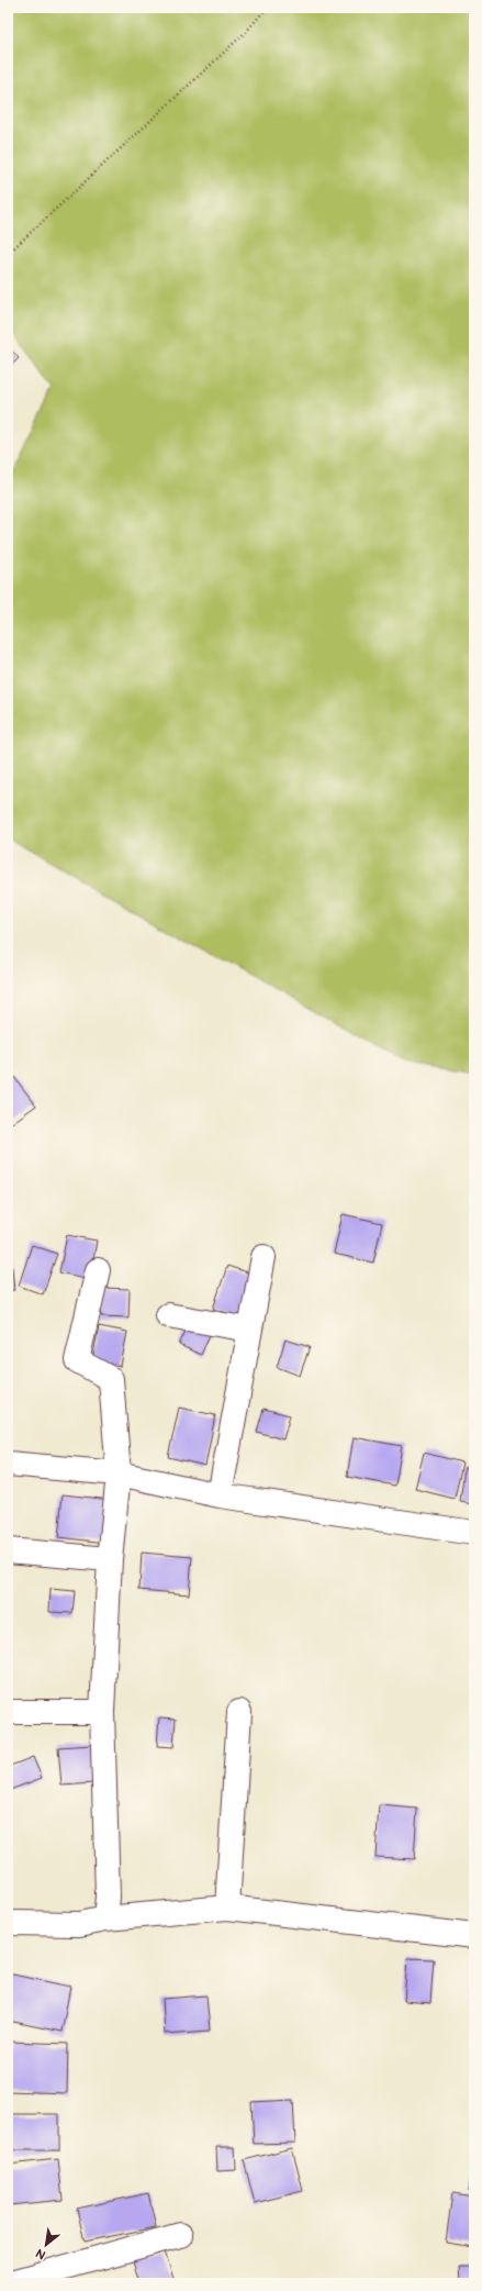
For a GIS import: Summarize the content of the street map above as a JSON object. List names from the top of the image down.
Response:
{
  "north": "bottom left"
}
